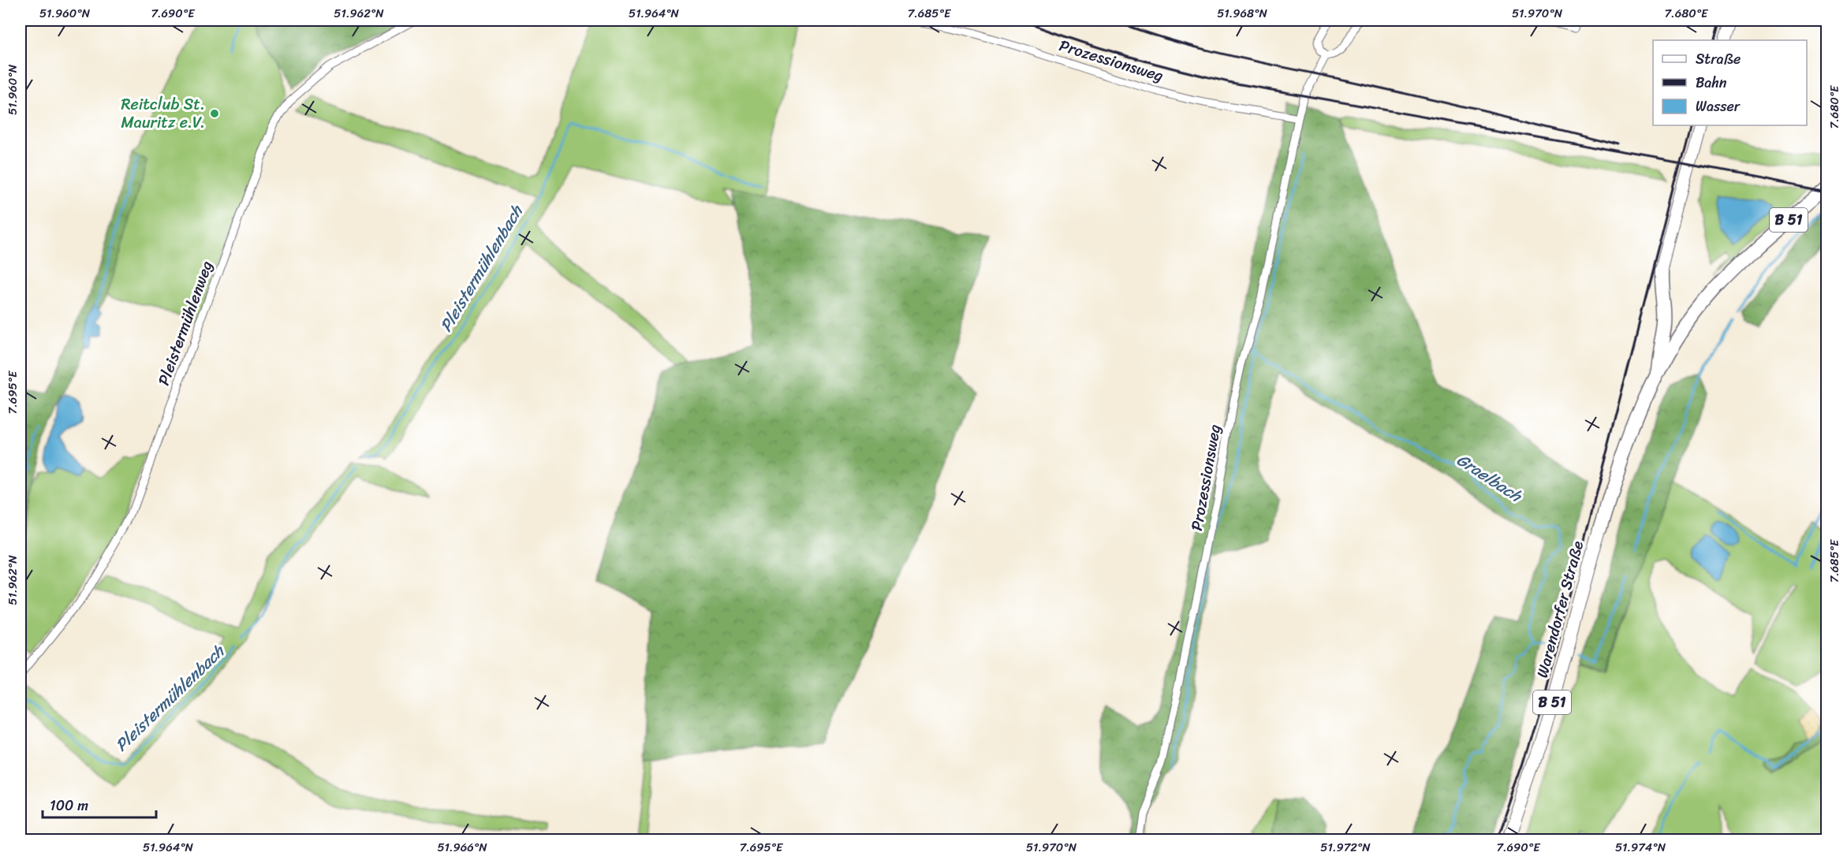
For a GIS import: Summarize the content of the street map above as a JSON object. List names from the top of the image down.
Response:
{
  "streets": {
    "highway": ["B 51", "Warendorfer Straße"],
    "street": ["Prozessionsweg", "Pleistermühlenweg"]
  },
  "crossings": [
    ["B 51", "Warendorfer Straße"]
  ],
  "water": ["Pleistermühlenbach", "Graelbach"],
  "places": ["Reitclub St. Mauritz e.V."],
  "legend": ["Straße", "Bahn", "Wasser"],
  "scale_bar": "100 m",
  "coordinates": [
    "51.960°N",
    "7.690°E",
    "51.962°N",
    "51.964°N",
    "7.685°E",
    "51.968°N",
    "51.970°N",
    "7.680°E",
    "7.695°E",
    "51.966°N",
    "51.972°N",
    "51.974°N"
  ]
}
